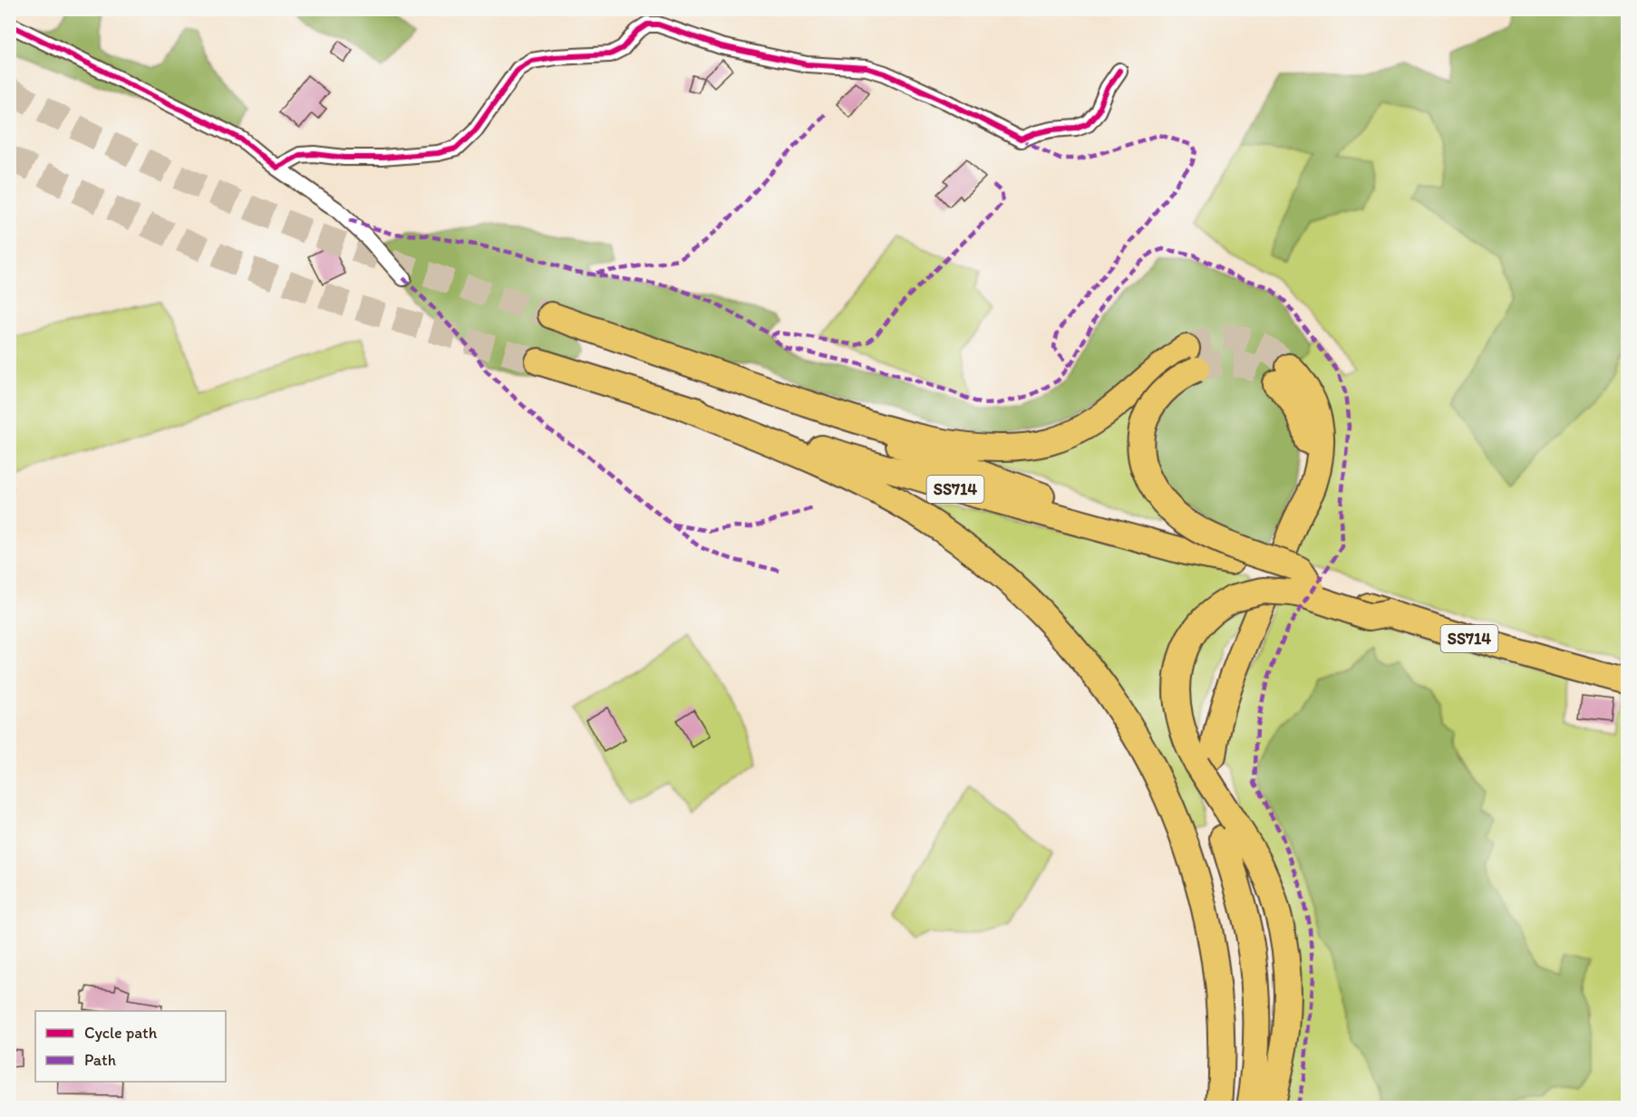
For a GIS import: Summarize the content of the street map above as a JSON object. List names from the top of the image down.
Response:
{
  "streets": {
    "highway": ["SS714"]
  },
  "legend": ["Cycle path", "Path"]
}
